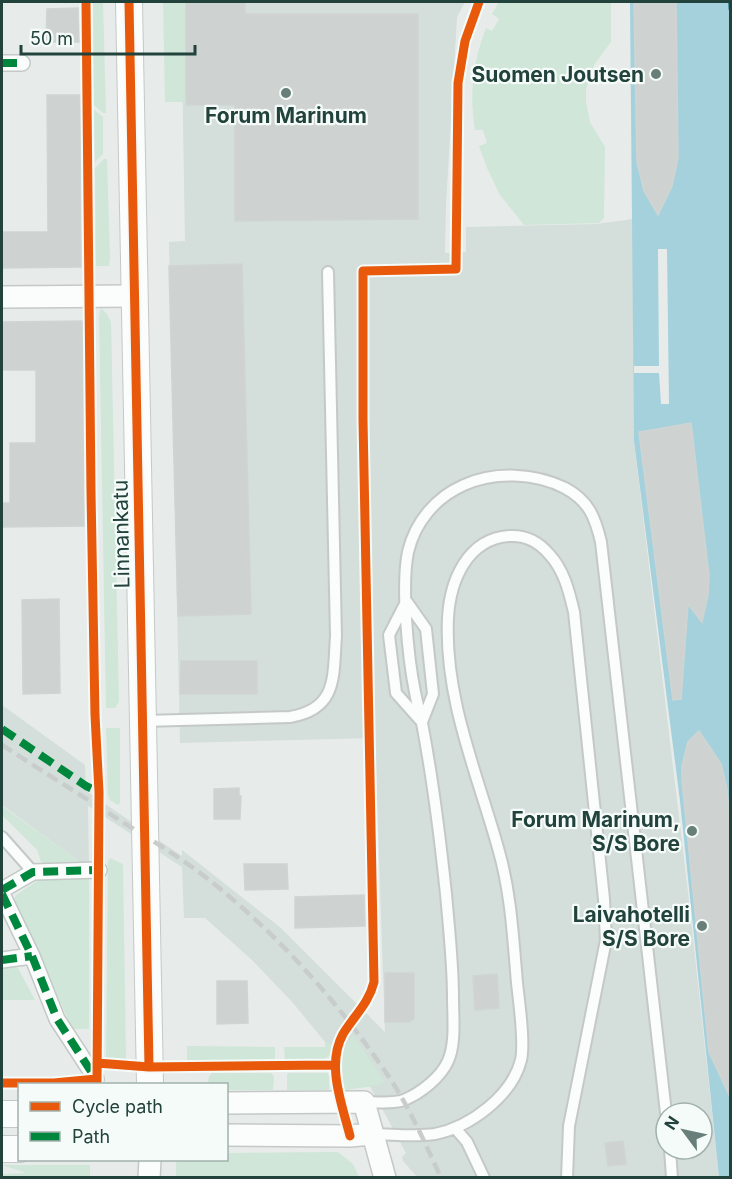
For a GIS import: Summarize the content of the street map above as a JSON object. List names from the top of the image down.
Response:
{
  "streets": {
    "street": ["Linnankatu"]
  },
  "places": [
    "Suomen Joutsen",
    "Forum Marinum",
    "Forum Marinum, S/S Bore",
    "Laivahotelli S/S Bore"
  ],
  "legend": ["Cycle path", "Path"],
  "scale_bar": "50 m",
  "north": "top left"
}
